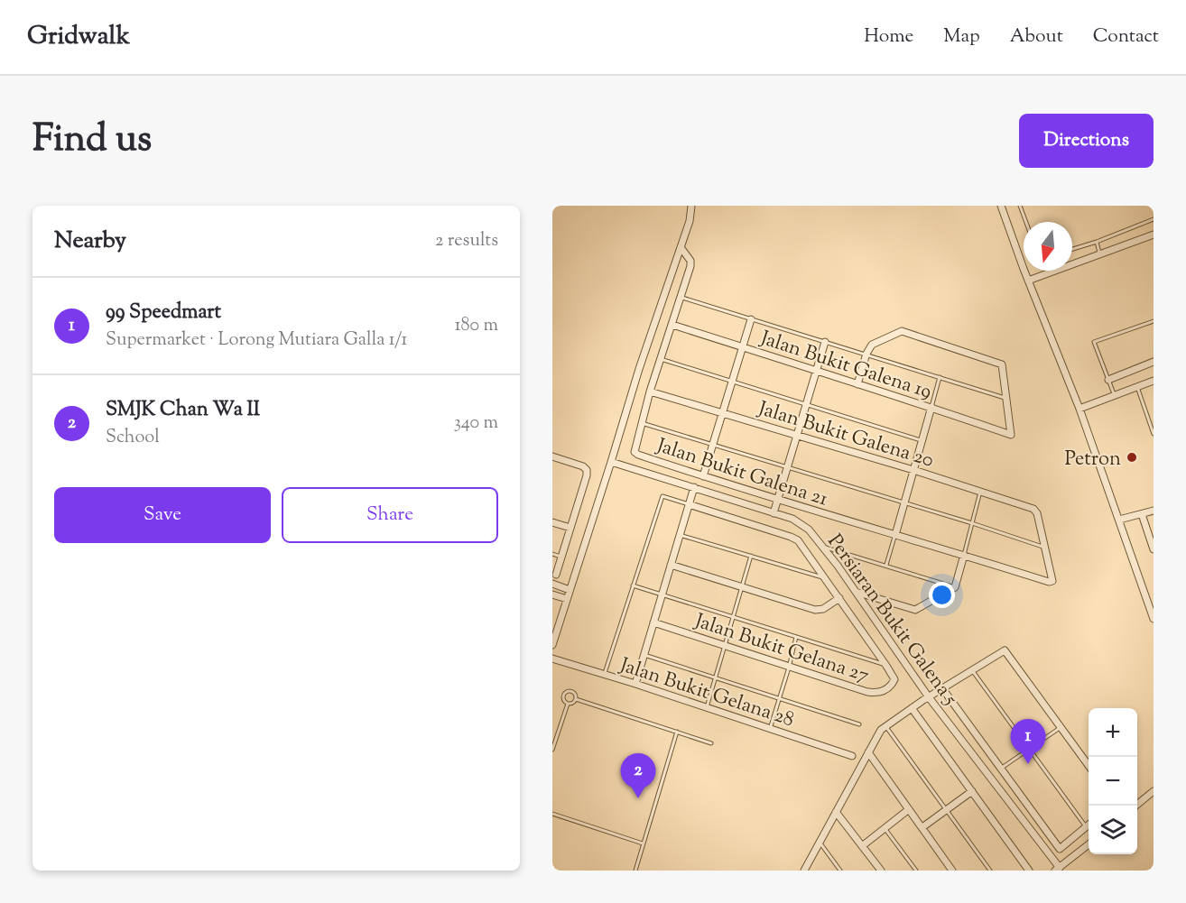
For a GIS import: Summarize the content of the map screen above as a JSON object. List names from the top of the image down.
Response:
{
  "streets": {
    "street": [
      "Jalan Bukit Galena 19",
      "Jalan Bukit Galena 20",
      "Jalan Bukit Galena 21",
      "Persiaran Bukit Galena 5",
      "Jalan Bukit Gelana 27",
      "Jalan Bukit Gelana 28"
    ]
  },
  "crossings": [
    ["Jalan Bukit Galena 19", "Jalan Bukit Galena 21"],
    ["Jalan Bukit Galena 20", "Jalan Bukit Galena 21"]
  ],
  "places": ["Petron"],
  "north": "bottom",
  "page": {
    "header": "Gridwalk",
    "nav": [
      "Home",
      "Map",
      "About",
      "Contact"
    ],
    "title": "Find us",
    "buttons": [
      "Directions",
      ["Save", "Share"]
    ],
    "heading": ["Nearby", "2 results"],
    "list": [
      {
        "mark": "1",
        "name": "99 Speedmart",
        "note": "Supermarket · Lorong Mutiara Galla 1/1",
        "value": "180 m"
      },
      {
        "mark": "2",
        "name": "SMJK Chan Wa II",
        "note": "School",
        "value": "340 m"
      }
    ],
    "map_buttons": ["+", "−"],
    "pins": ["1", "2"]
  }
}
